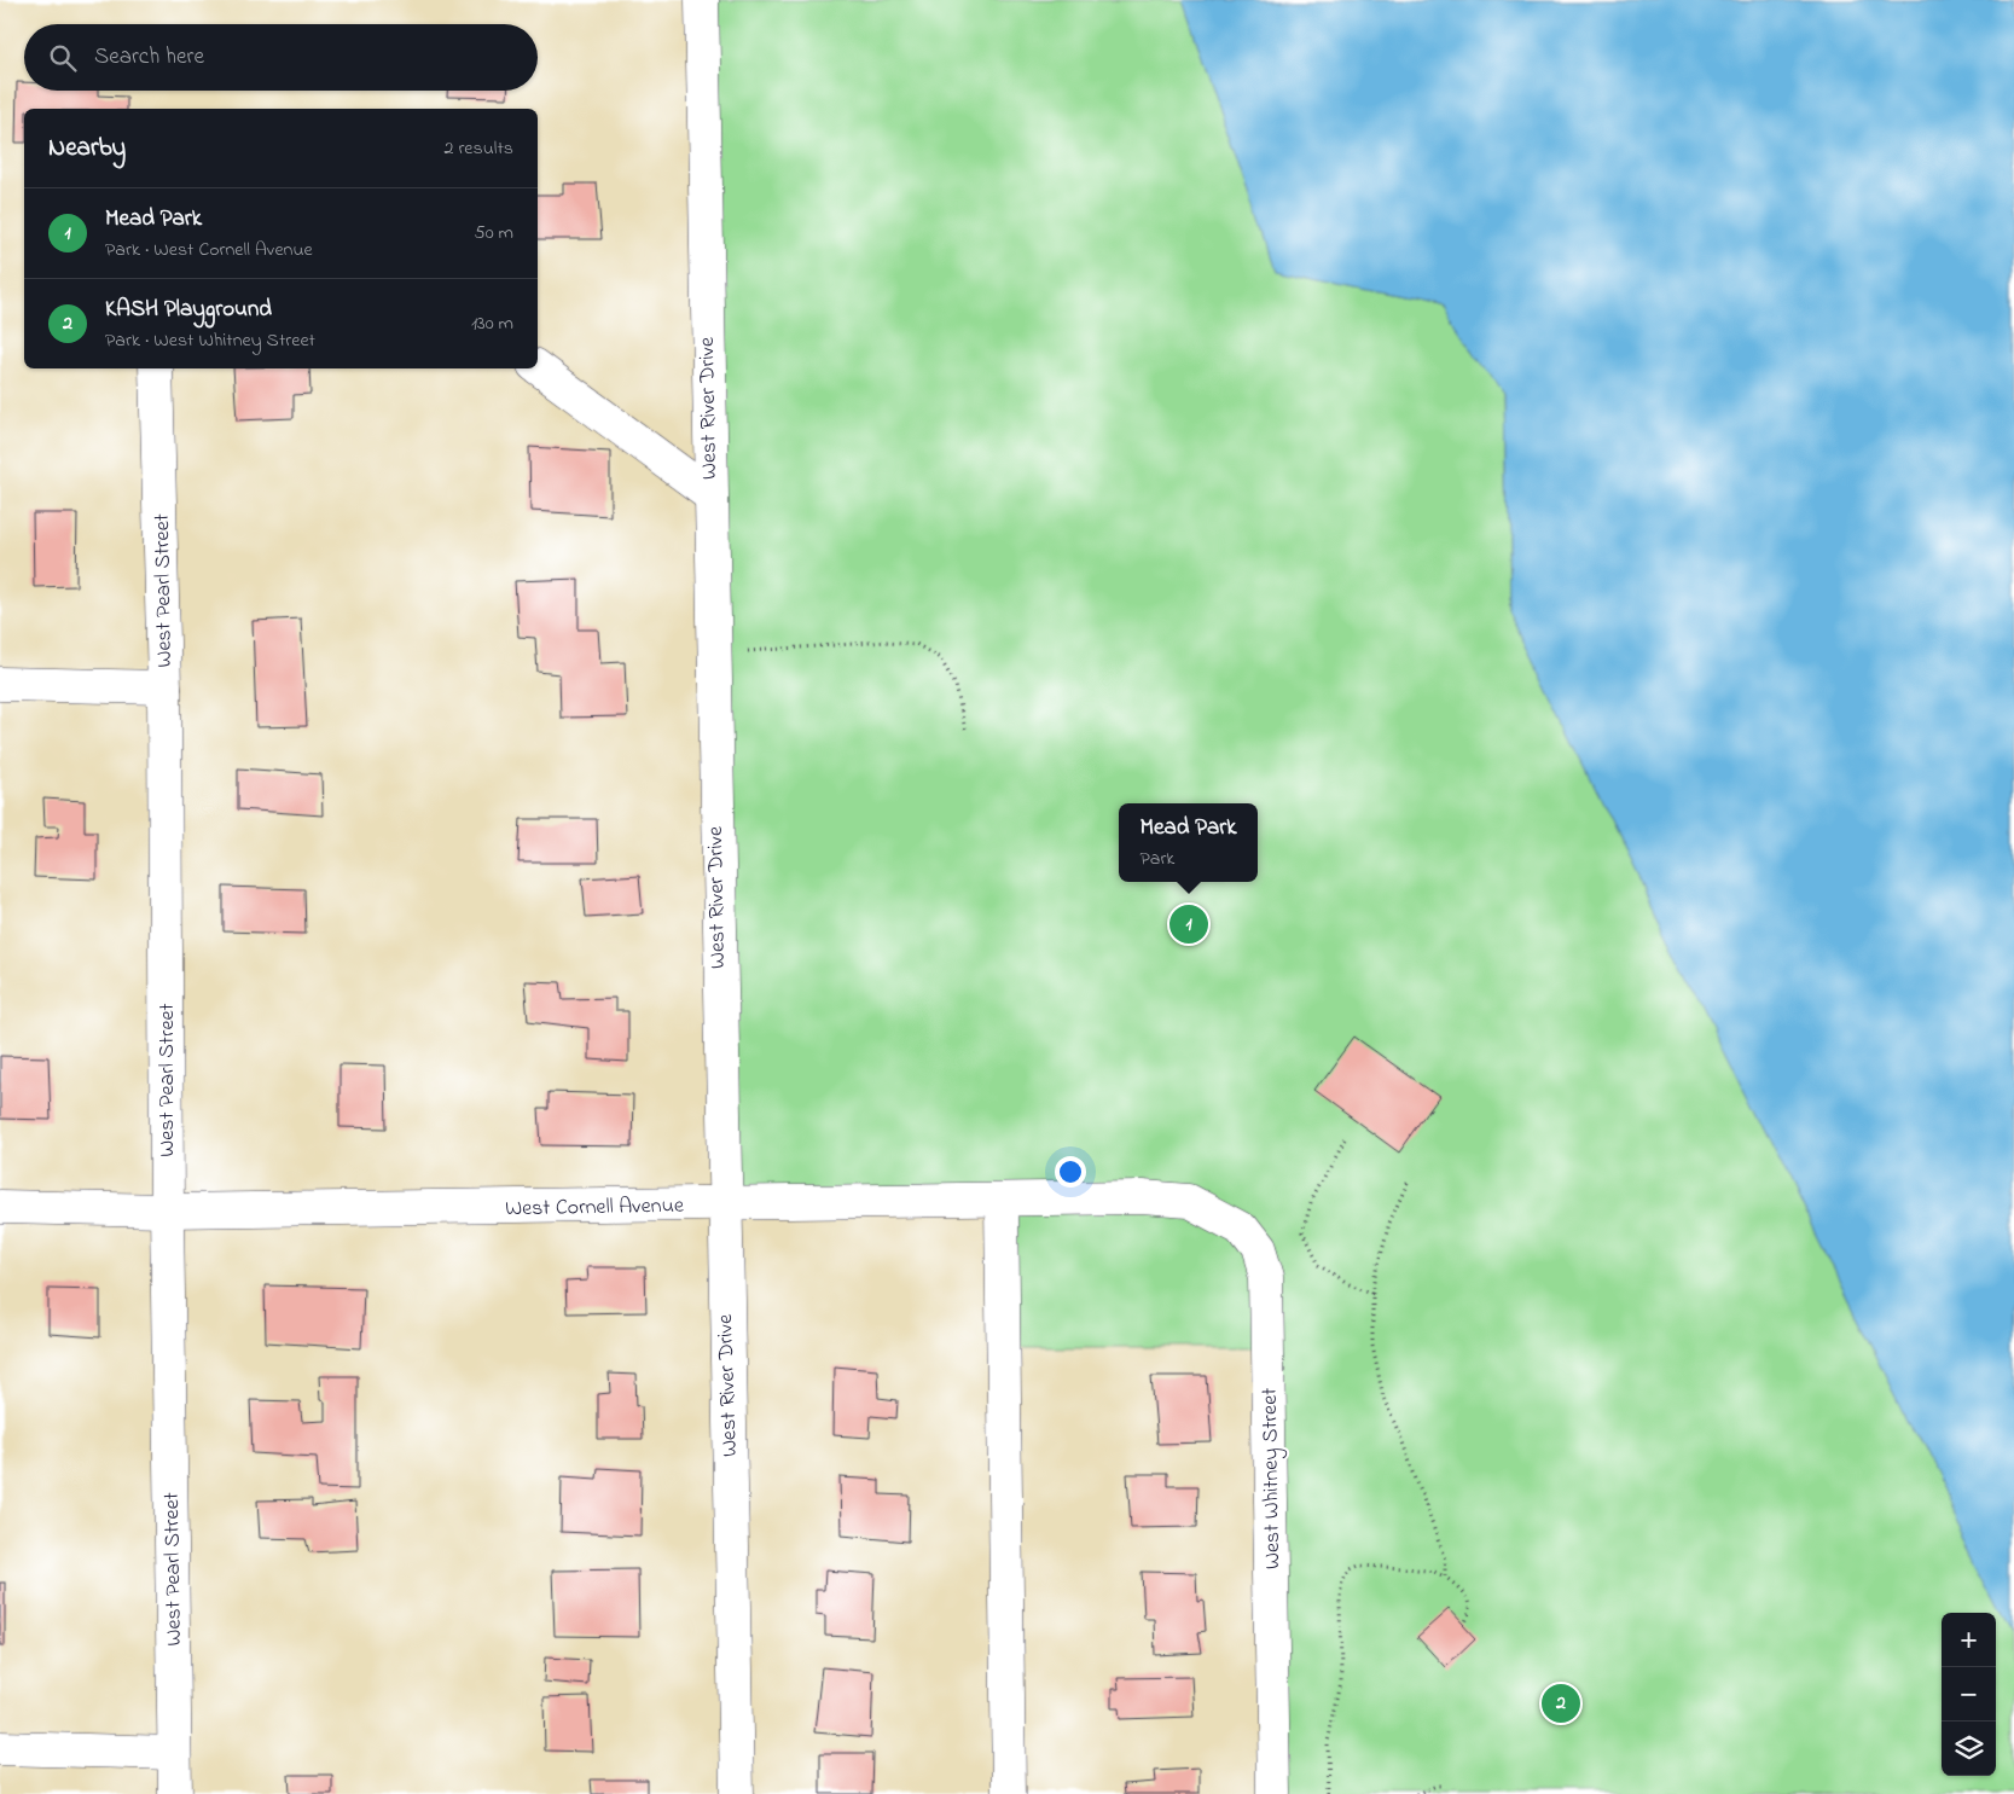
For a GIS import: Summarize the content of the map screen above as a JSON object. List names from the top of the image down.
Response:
{
  "streets": {
    "street": [
      "West River Drive",
      "West Pearl Street",
      "West Cornell Avenue",
      "West Whitney Street"
    ]
  },
  "crossings": [
    ["West River Drive", "West Cornell Avenue"],
    ["West Pearl Street", "West Cornell Avenue"],
    ["West Cornell Avenue", "West Whitney Street"]
  ],
  "page": {
    "search": "Search here",
    "heading": ["Nearby", "2 results"],
    "list": [
      {
        "mark": "1",
        "name": "Mead Park",
        "note": "Park · West Cornell Avenue",
        "value": "50 m"
      },
      {
        "mark": "2",
        "name": "KASH Playground",
        "note": "Park · West Whitney Street",
        "value": "130 m"
      }
    ],
    "popup": ["Mead Park", "Park"],
    "pins": ["1", "2"],
    "map_buttons": ["+", "−"]
  }
}
